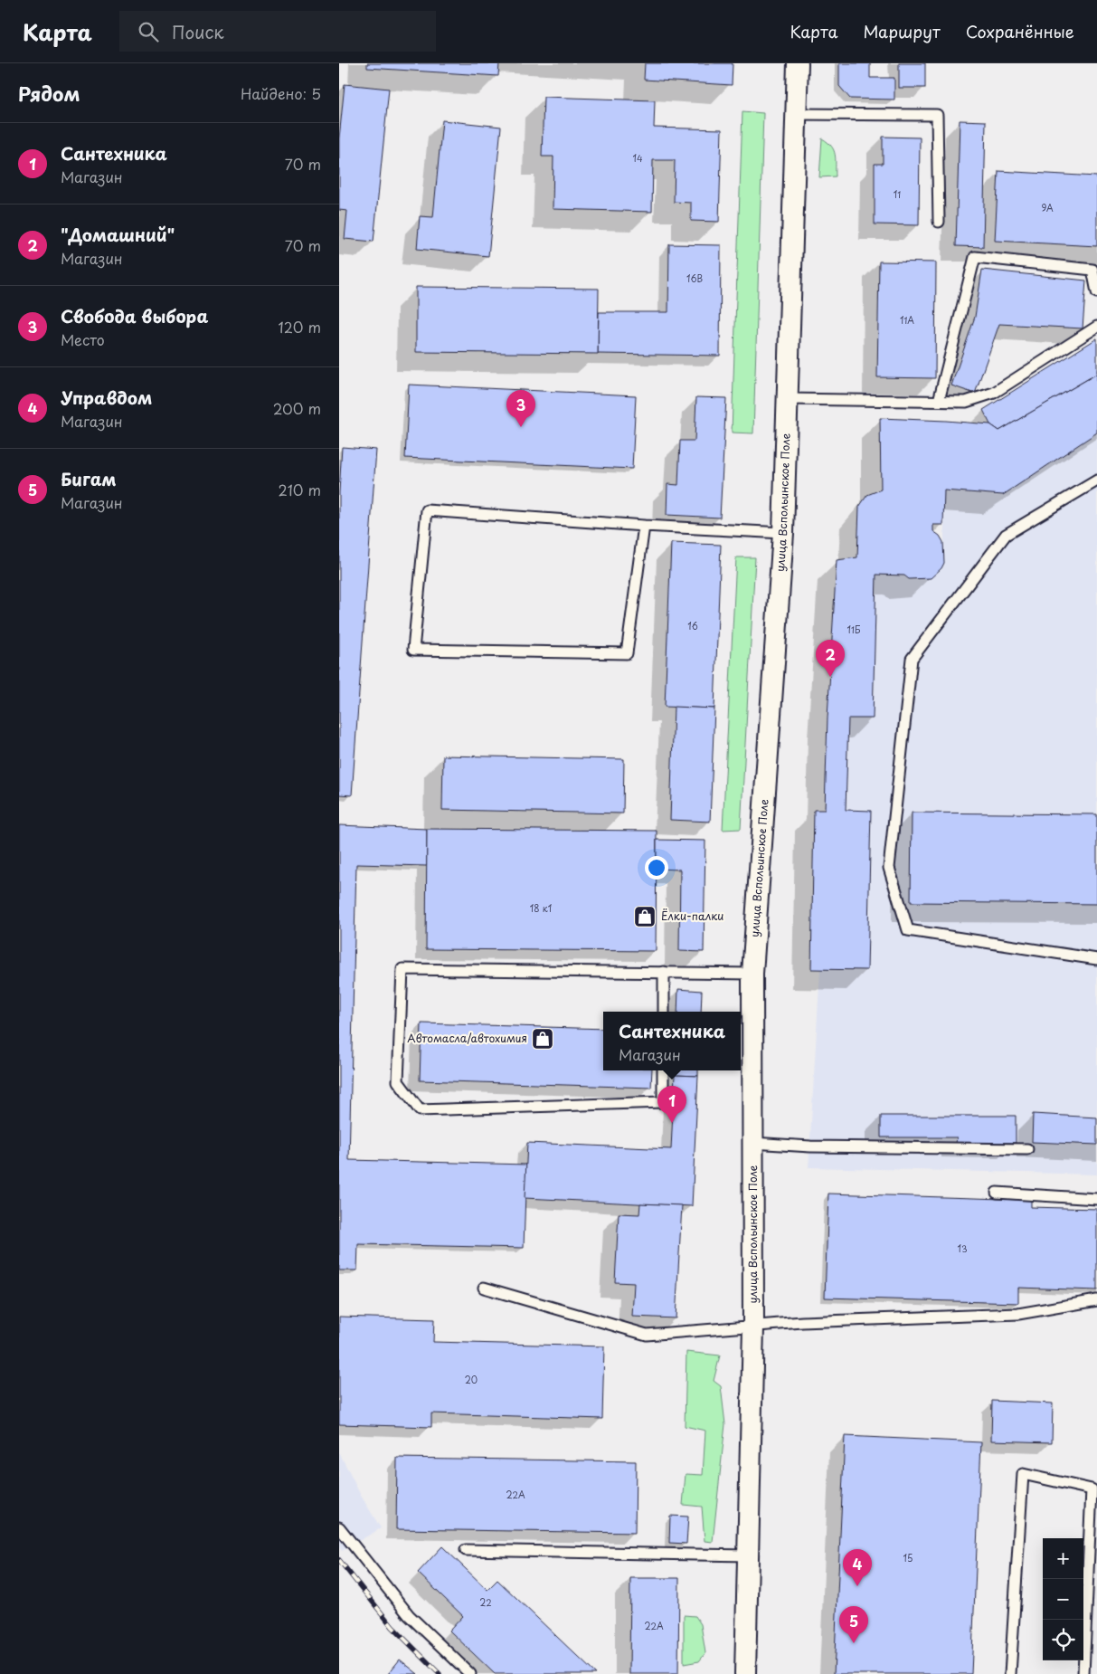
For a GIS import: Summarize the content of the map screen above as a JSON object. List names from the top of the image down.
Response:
{
  "streets": {
    "street": ["улица Вспольинское Поле"]
  },
  "places": {
    "shop": ["Ёлки-палки", "Автомасла/автохимия"]
  },
  "house_numbers": [
    "14",
    "11",
    "9А",
    "16В",
    "11А",
    "16",
    "11Б",
    "18 к1",
    "13",
    "20",
    "22А",
    "15",
    "22",
    "22А"
  ],
  "page": {
    "header": "Карта",
    "search": "Поиск",
    "nav": ["Карта", "Маршрут", "Сохранённые"],
    "heading": ["Рядом", "Найдено: 5"],
    "list": [
      {
        "mark": "1",
        "name": "Сантехника",
        "note": "Магазин",
        "value": "70 m"
      },
      {
        "mark": "2",
        "name": "\"Домашний\"",
        "note": "Магазин",
        "value": "70 m"
      },
      {
        "mark": "3",
        "name": "Свобода выбора",
        "note": "Место",
        "value": "120 m"
      },
      {
        "mark": "4",
        "name": "Управдом",
        "note": "Магазин",
        "value": "200 m"
      },
      {
        "mark": "5",
        "name": "Бигам",
        "note": "Магазин",
        "value": "210 m"
      }
    ],
    "pins": [
      "3",
      "2",
      "1",
      "4",
      "5"
    ],
    "popup": ["Сантехника", "Магазин"],
    "map_buttons": ["+", "−"]
  }
}
